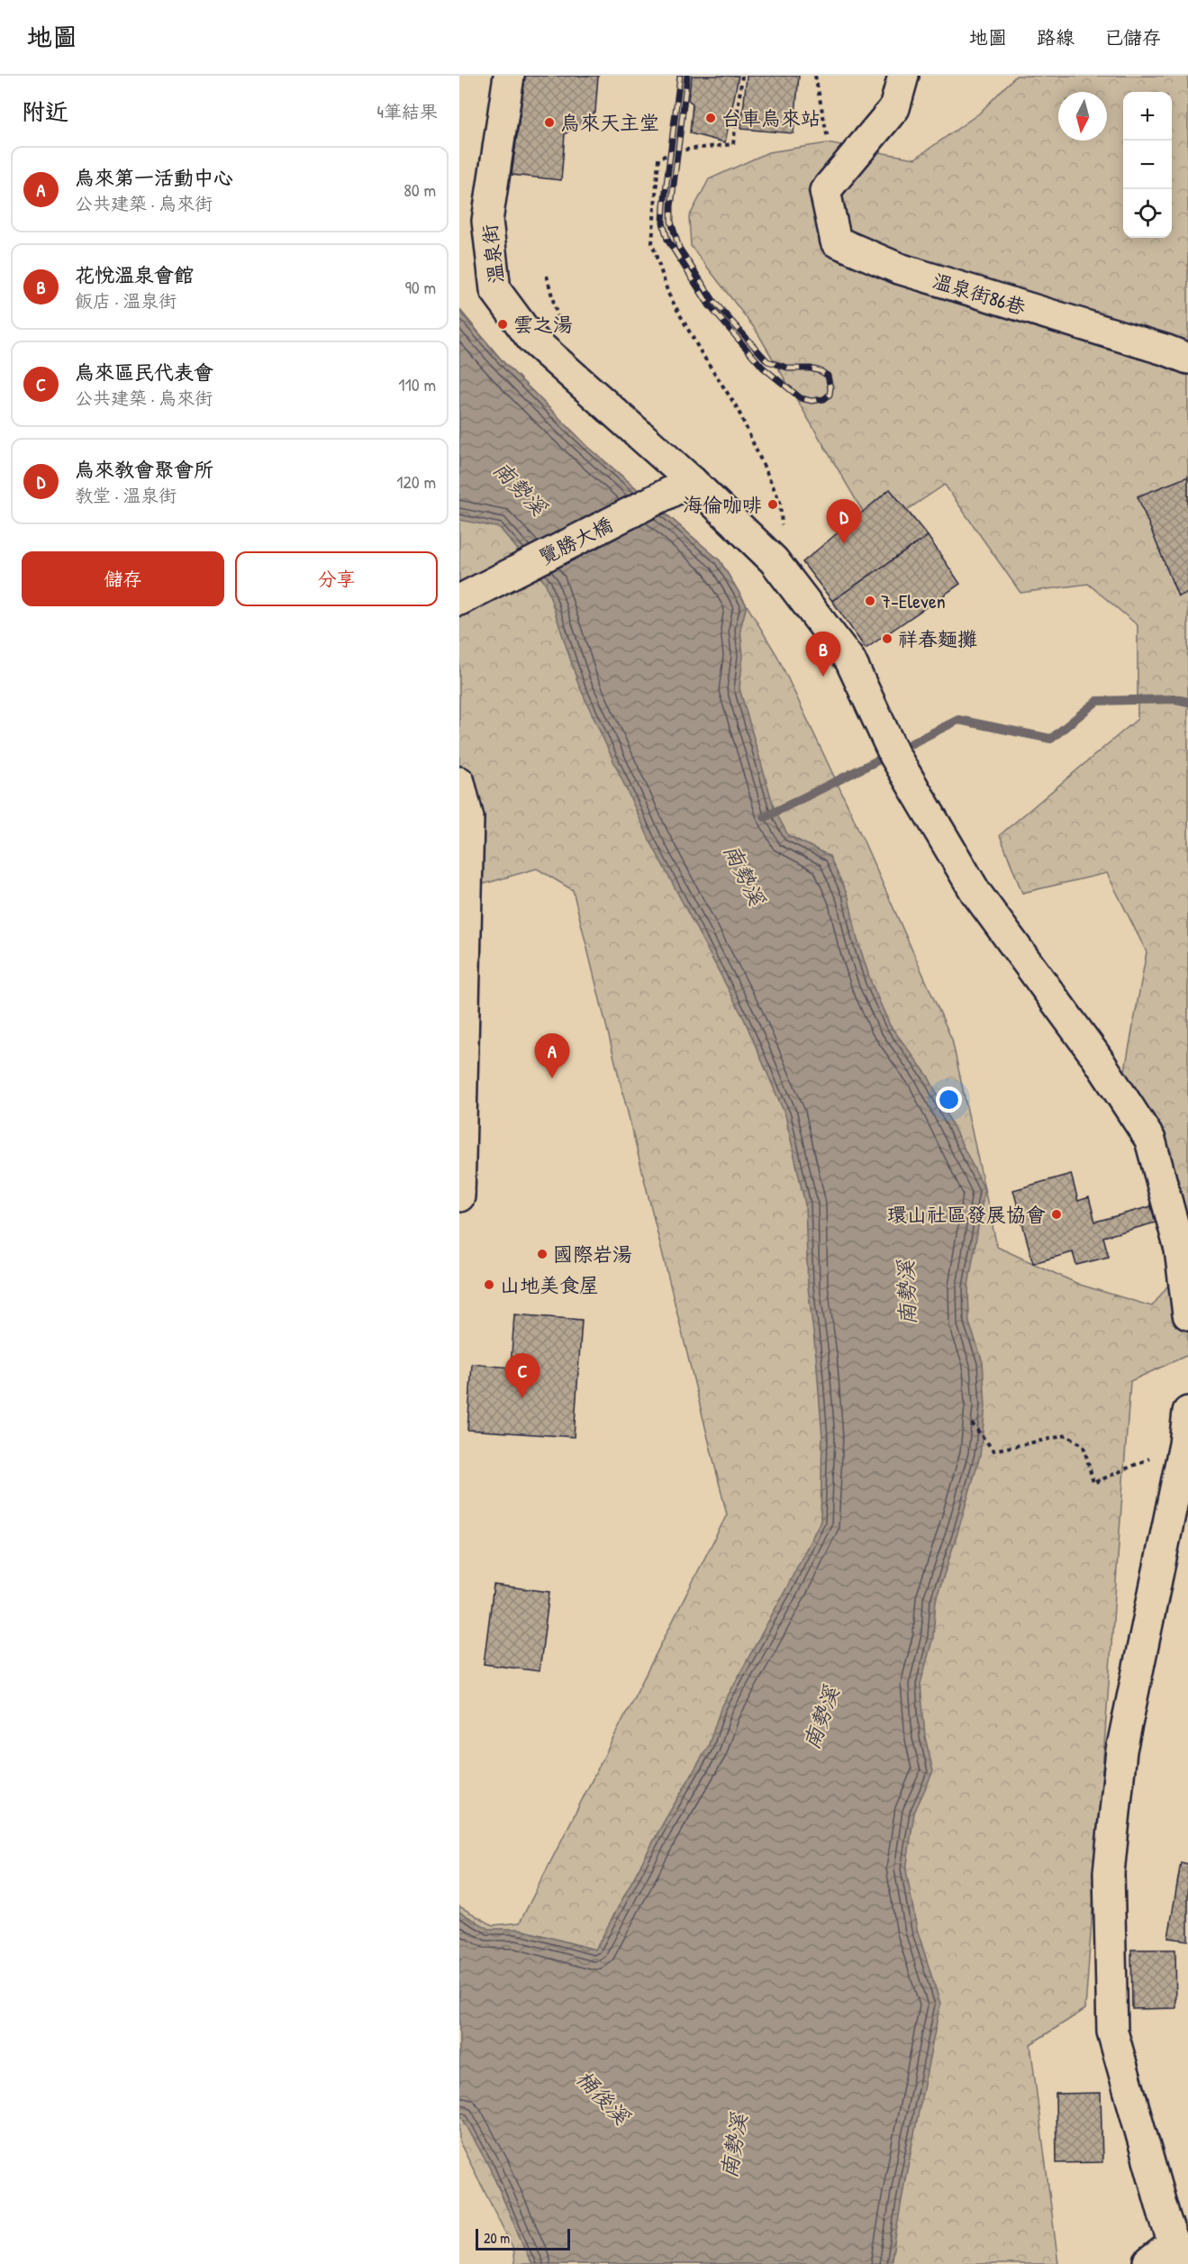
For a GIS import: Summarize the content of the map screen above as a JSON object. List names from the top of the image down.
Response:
{
  "streets": {
    "street": ["溫泉街", "溫泉街86巷", "覽勝大橋"]
  },
  "crossings": [
    ["溫泉街", "覽勝大橋"]
  ],
  "water": ["南勢溪", "桶後溪"],
  "places": [
    "台車烏來站",
    "烏來天主堂",
    "雲之湯",
    "海倫咖啡",
    "7-Eleven",
    "祥春麵攤",
    "環山社區發展協會",
    "國際岩湯",
    "山地美食屋"
  ],
  "scale_bar": "20 m",
  "north": "bottom",
  "page": {
    "header": "地圖",
    "nav": ["地圖", "路線", "已儲存"],
    "heading": ["附近", "4筆結果"],
    "map_buttons": ["+", "−"],
    "list": [
      {
        "mark": "A",
        "name": "烏來第一活動中心",
        "note": "公共建築 · 烏來街",
        "value": "80 m"
      },
      {
        "mark": "B",
        "name": "花悅溫泉會館",
        "note": "飯店 · 溫泉街",
        "value": "90 m"
      },
      {
        "mark": "C",
        "name": "烏來區民代表會",
        "note": "公共建築 · 烏來街",
        "value": "110 m"
      },
      {
        "mark": "D",
        "name": "烏來教會聚會所",
        "note": "教堂 · 溫泉街",
        "value": "120 m"
      }
    ],
    "pins": [
      "D",
      "B",
      "A",
      "C"
    ],
    "buttons": ["儲存", "分享"],
    "scale": "20 m"
  }
}
